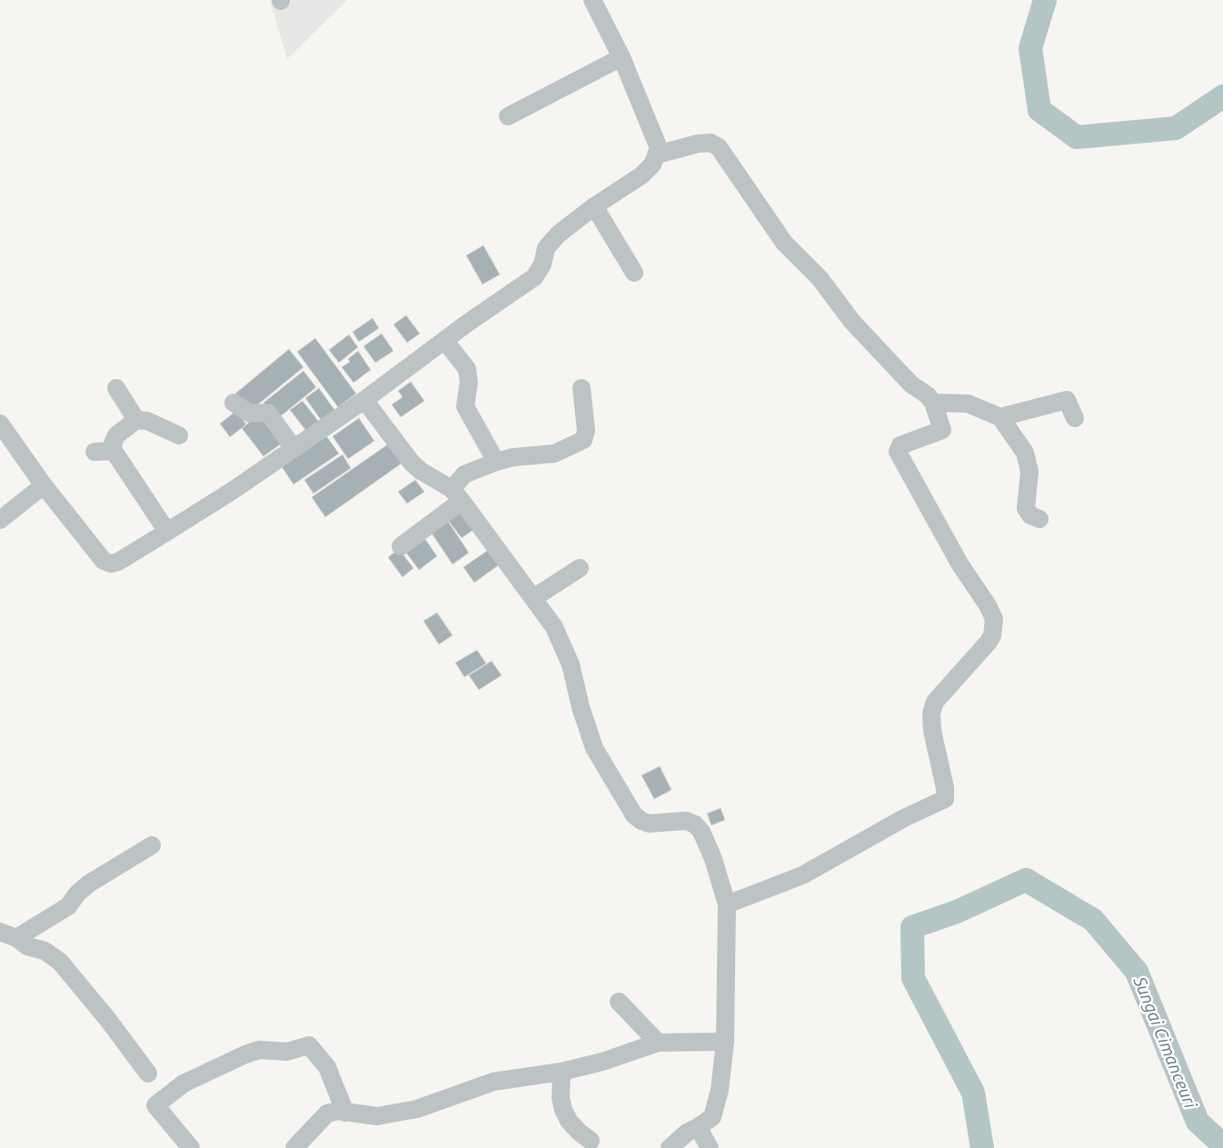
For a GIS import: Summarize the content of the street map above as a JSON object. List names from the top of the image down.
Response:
{
  "water": ["Sungai Cimanceuri"]
}
